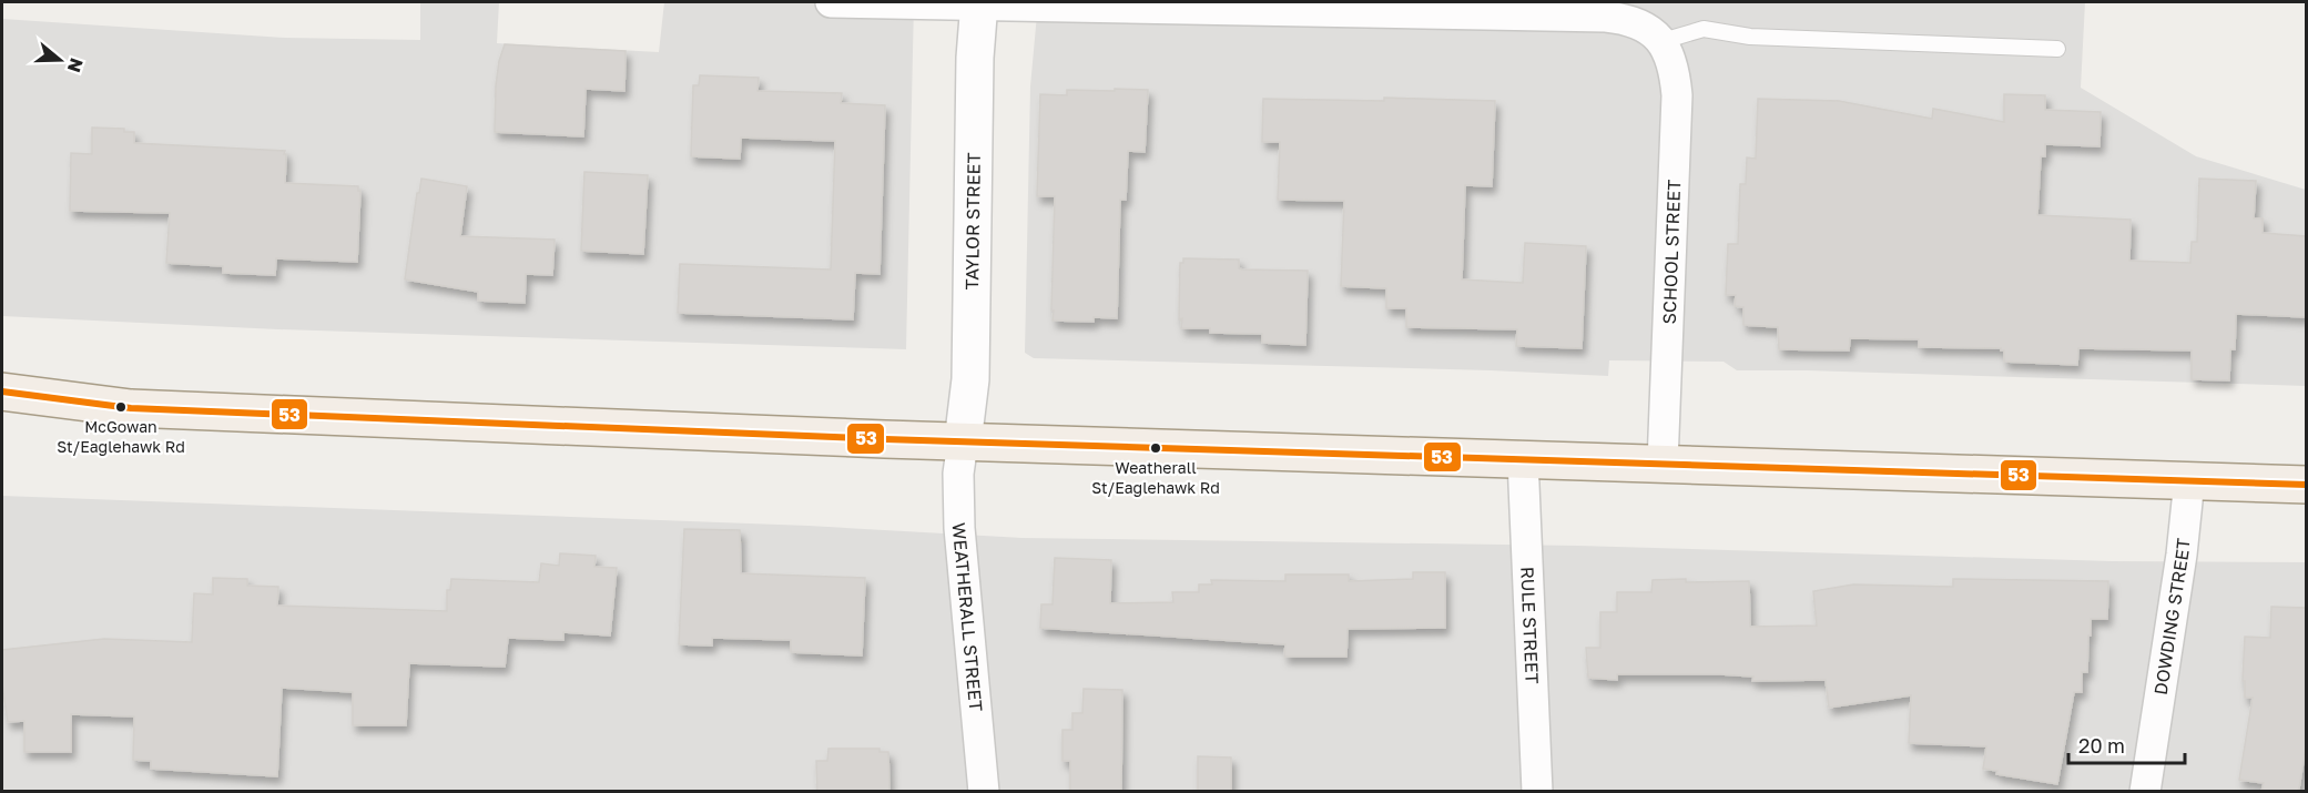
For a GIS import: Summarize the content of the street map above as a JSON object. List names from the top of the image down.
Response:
{
  "streets": {
    "street": [
      "TAYLOR STREET",
      "SCHOOL STREET",
      "WEATHERALL STREET",
      "DOWDING STREET",
      "RULE STREET"
    ]
  },
  "crossings": [
    ["TAYLOR STREET", "WEATHERALL STREET"]
  ],
  "places": ["McGowan St/Eaglehawk Rd", "Weatherall St/Eaglehawk Rd"],
  "lines": ["transit line 53"],
  "scale_bar": "20 m",
  "north": "right"
}
